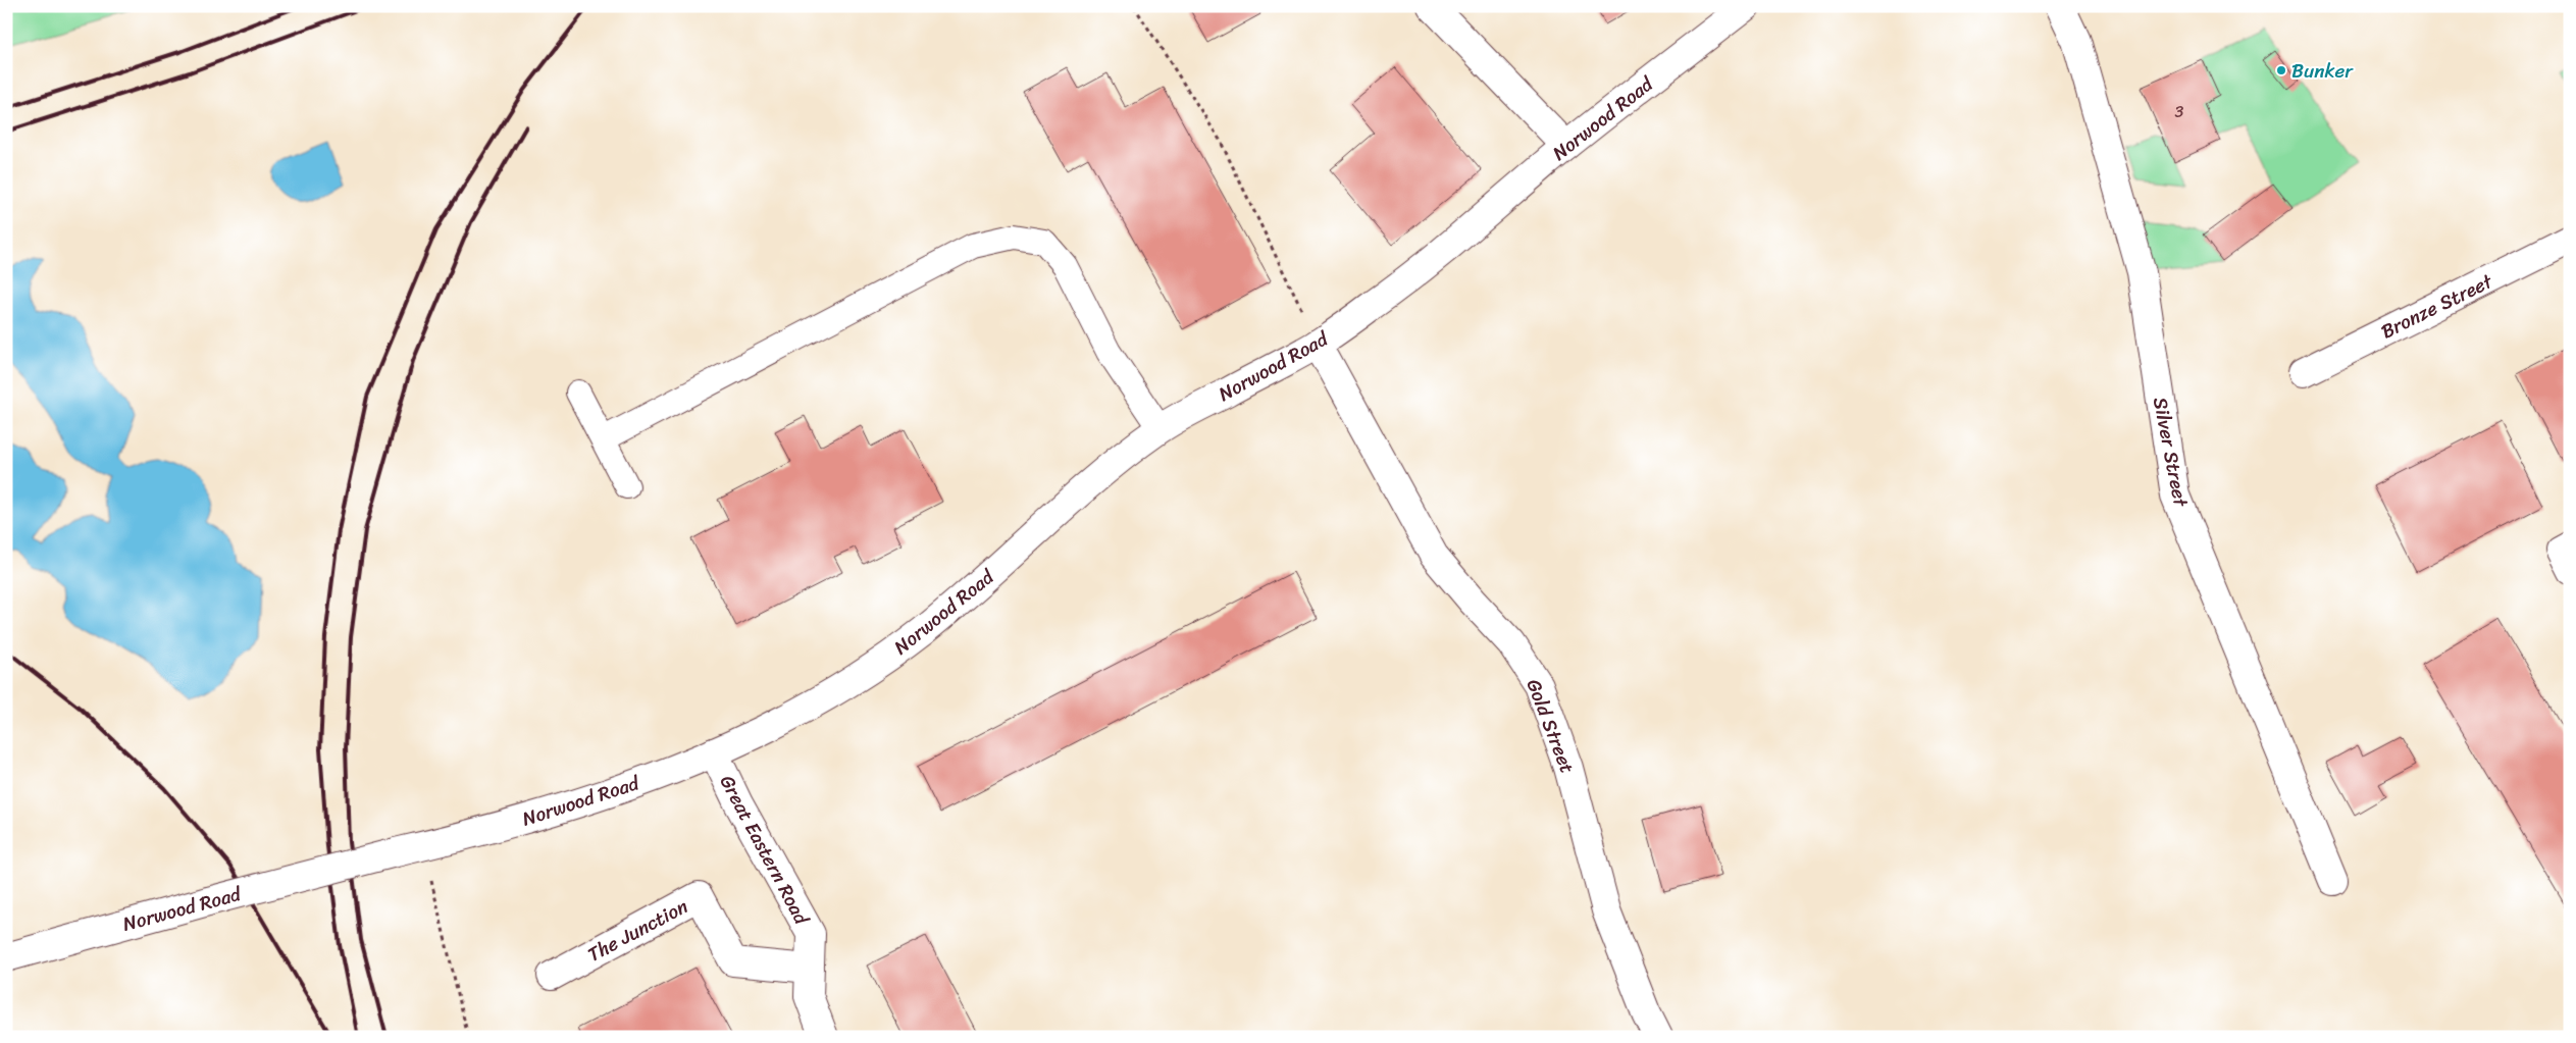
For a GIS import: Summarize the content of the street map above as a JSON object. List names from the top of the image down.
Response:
{
  "streets": {
    "street": [
      "Norwood Road",
      "Bronze Street",
      "Silver Street",
      "Gold Street",
      "Great Eastern Road",
      "The Junction"
    ]
  },
  "crossings": [
    ["Norwood Road", "Gold Street"],
    ["Norwood Road", "Great Eastern Road"],
    ["Great Eastern Road", "The Junction"]
  ],
  "places": ["Bunker"],
  "house_numbers": ["3"]
}
